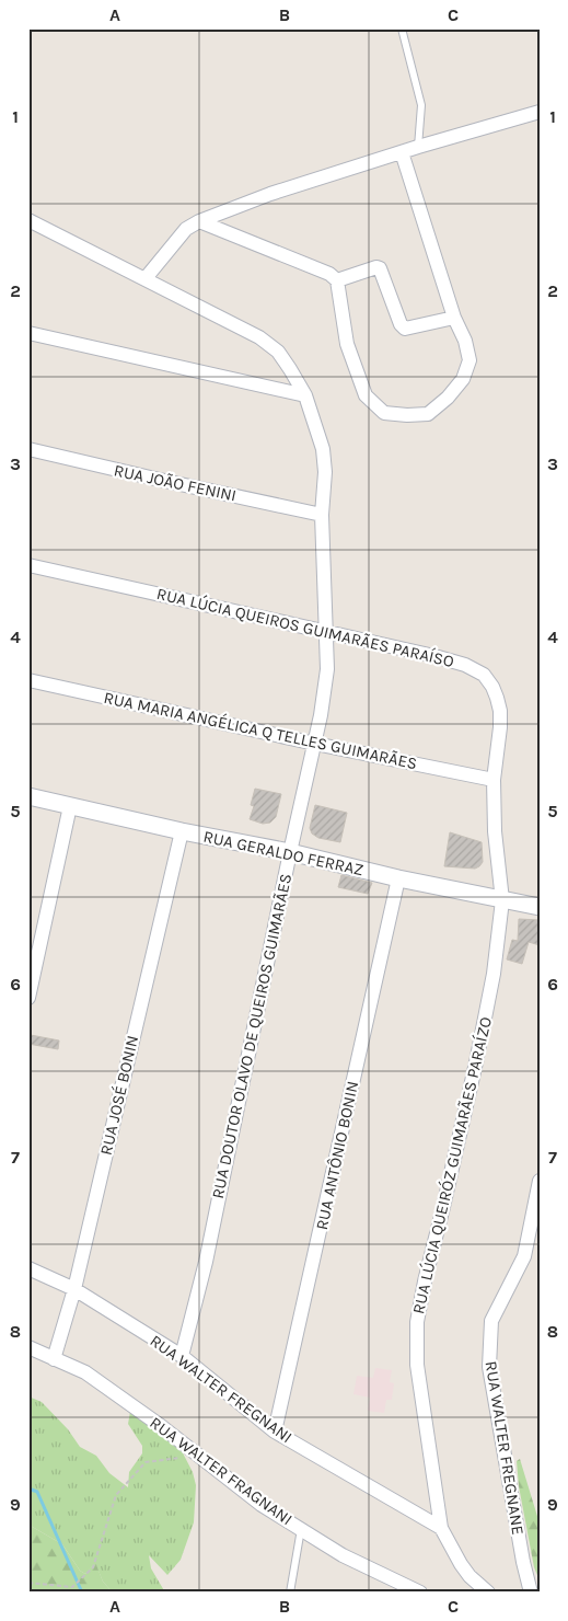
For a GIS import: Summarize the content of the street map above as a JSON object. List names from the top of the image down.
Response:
{
  "streets": {
    "street": [
      "RUA JOÃO FENINI",
      "RUA LÚCIA QUEIROS GUIMARÃES PARAÍSO",
      "RUA MARIA ANGÉLICA Q TELLES GUIMARÃES",
      "RUA GERALDO FERRAZ",
      "RUA DOUTOR OLAVO DE QUEIROS GUIMARÃES",
      "RUA JOSÉ BONIN",
      "RUA ANTÔNIO BONIN",
      "RUA LÚCIA QUEIRÓZ GUIMARÃES PARAÍZO",
      "RUA WALTER FREGNANI",
      "RUA WALTER FREGNANE",
      "RUA WALTER FRAGNANI"
    ]
  },
  "crossings": [
    ["RUA JOÃO FENINI", "RUA DOUTOR OLAVO DE QUEIROS GUIMARÃES"],
    ["RUA LÚCIA QUEIROS GUIMARÃES PARAÍSO", "RUA MARIA ANGÉLICA Q TELLES GUIMARÃES"],
    ["RUA LÚCIA QUEIROS GUIMARÃES PARAÍSO", "RUA GERALDO FERRAZ"],
    ["RUA LÚCIA QUEIROS GUIMARÃES PARAÍSO", "RUA DOUTOR OLAVO DE QUEIROS GUIMARÃES"],
    ["RUA LÚCIA QUEIROS GUIMARÃES PARAÍSO", "RUA LÚCIA QUEIRÓZ GUIMARÃES PARAÍZO"],
    ["RUA MARIA ANGÉLICA Q TELLES GUIMARÃES", "RUA DOUTOR OLAVO DE QUEIROS GUIMARÃES"],
    ["RUA GERALDO FERRAZ", "RUA DOUTOR OLAVO DE QUEIROS GUIMARÃES"],
    ["RUA GERALDO FERRAZ", "RUA JOSÉ BONIN"],
    ["RUA GERALDO FERRAZ", "RUA ANTÔNIO BONIN"],
    ["RUA GERALDO FERRAZ", "RUA LÚCIA QUEIRÓZ GUIMARÃES PARAÍZO"],
    ["RUA DOUTOR OLAVO DE QUEIROS GUIMARÃES", "RUA WALTER FREGNANI"],
    ["RUA JOSÉ BONIN", "RUA WALTER FREGNANI"],
    ["RUA JOSÉ BONIN", "RUA WALTER FRAGNANI"],
    ["RUA ANTÔNIO BONIN", "RUA WALTER FREGNANI"],
    ["RUA LÚCIA QUEIRÓZ GUIMARÃES PARAÍZO", "RUA WALTER FREGNANI"]
  ],
  "grid": {
    "columns": ["A", "B", "C"],
    "rows": [
      "1",
      "2",
      "3",
      "4",
      "5",
      "6",
      "7",
      "8",
      "9"
    ]
  }
}
